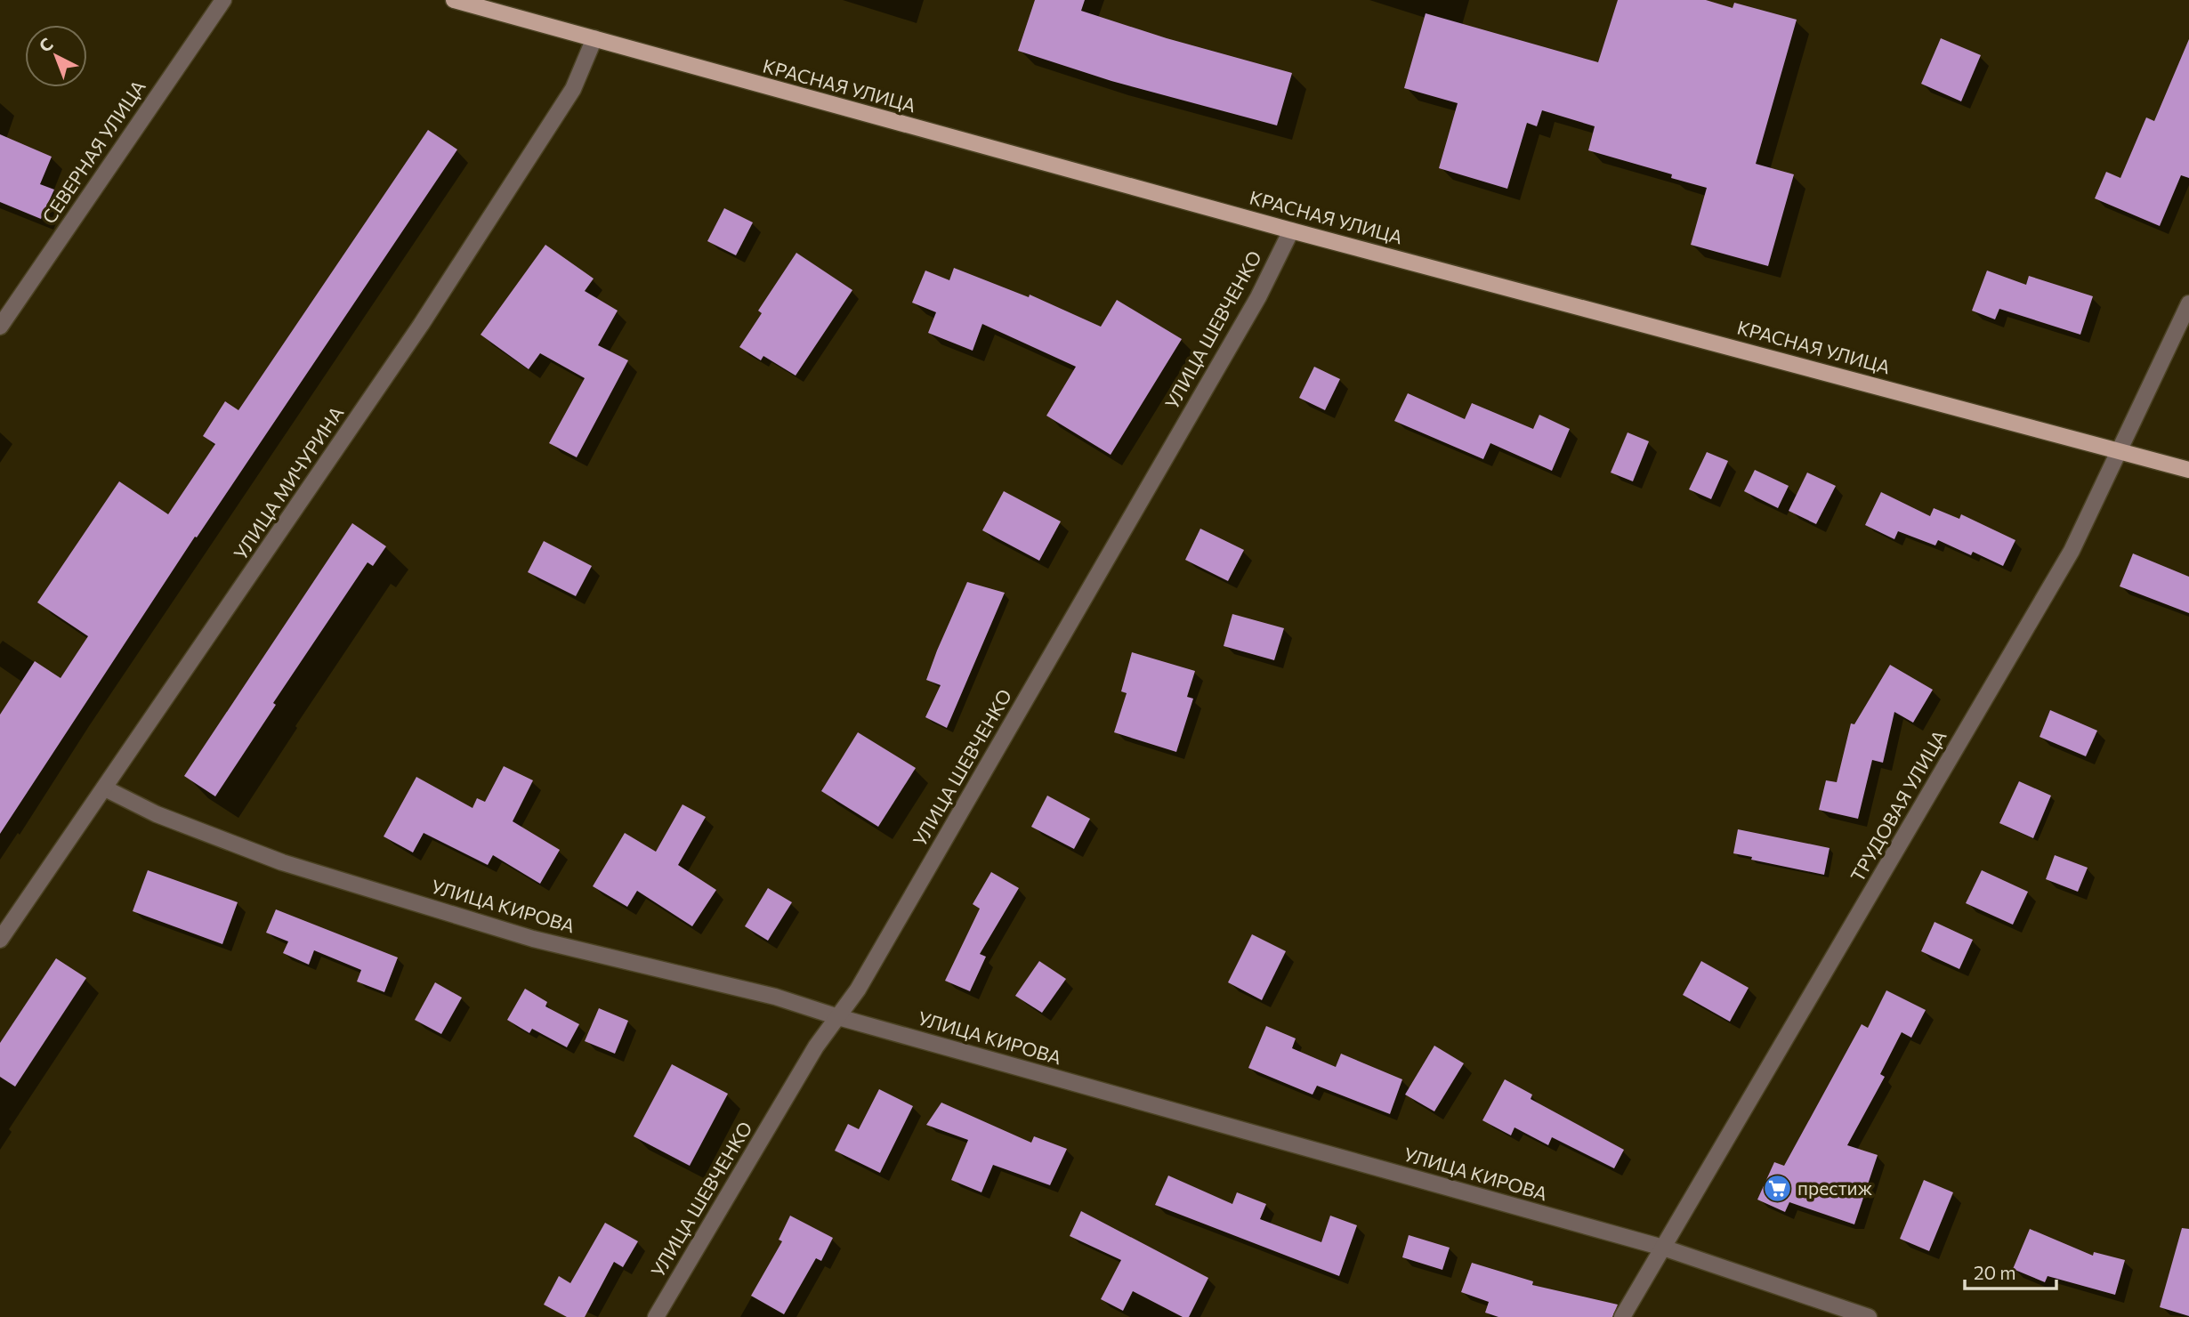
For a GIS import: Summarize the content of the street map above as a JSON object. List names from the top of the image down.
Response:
{
  "streets": {
    "main road": ["КРАСНАЯ УЛИЦА"],
    "street": [
      "СЕВЕРНАЯ УЛИЦА",
      "УЛИЦА ШЕВЧЕНКО",
      "УЛИЦА МИЧУРИНА",
      "ТРУДОВАЯ УЛИЦА",
      "УЛИЦА КИРОВА"
    ]
  },
  "crossings": [
    ["КРАСНАЯ УЛИЦА", "УЛИЦА ШЕВЧЕНКО"],
    ["КРАСНАЯ УЛИЦА", "УЛИЦА МИЧУРИНА"],
    ["КРАСНАЯ УЛИЦА", "ТРУДОВАЯ УЛИЦА"],
    ["УЛИЦА ШЕВЧЕНКО", "УЛИЦА КИРОВА"],
    ["УЛИЦА МИЧУРИНА", "УЛИЦА КИРОВА"],
    ["ТРУДОВАЯ УЛИЦА", "УЛИЦА КИРОВА"]
  ],
  "places": {
    "supermarket": ["престиж"]
  },
  "scale_bar": "20 m",
  "north": "top left"
}
